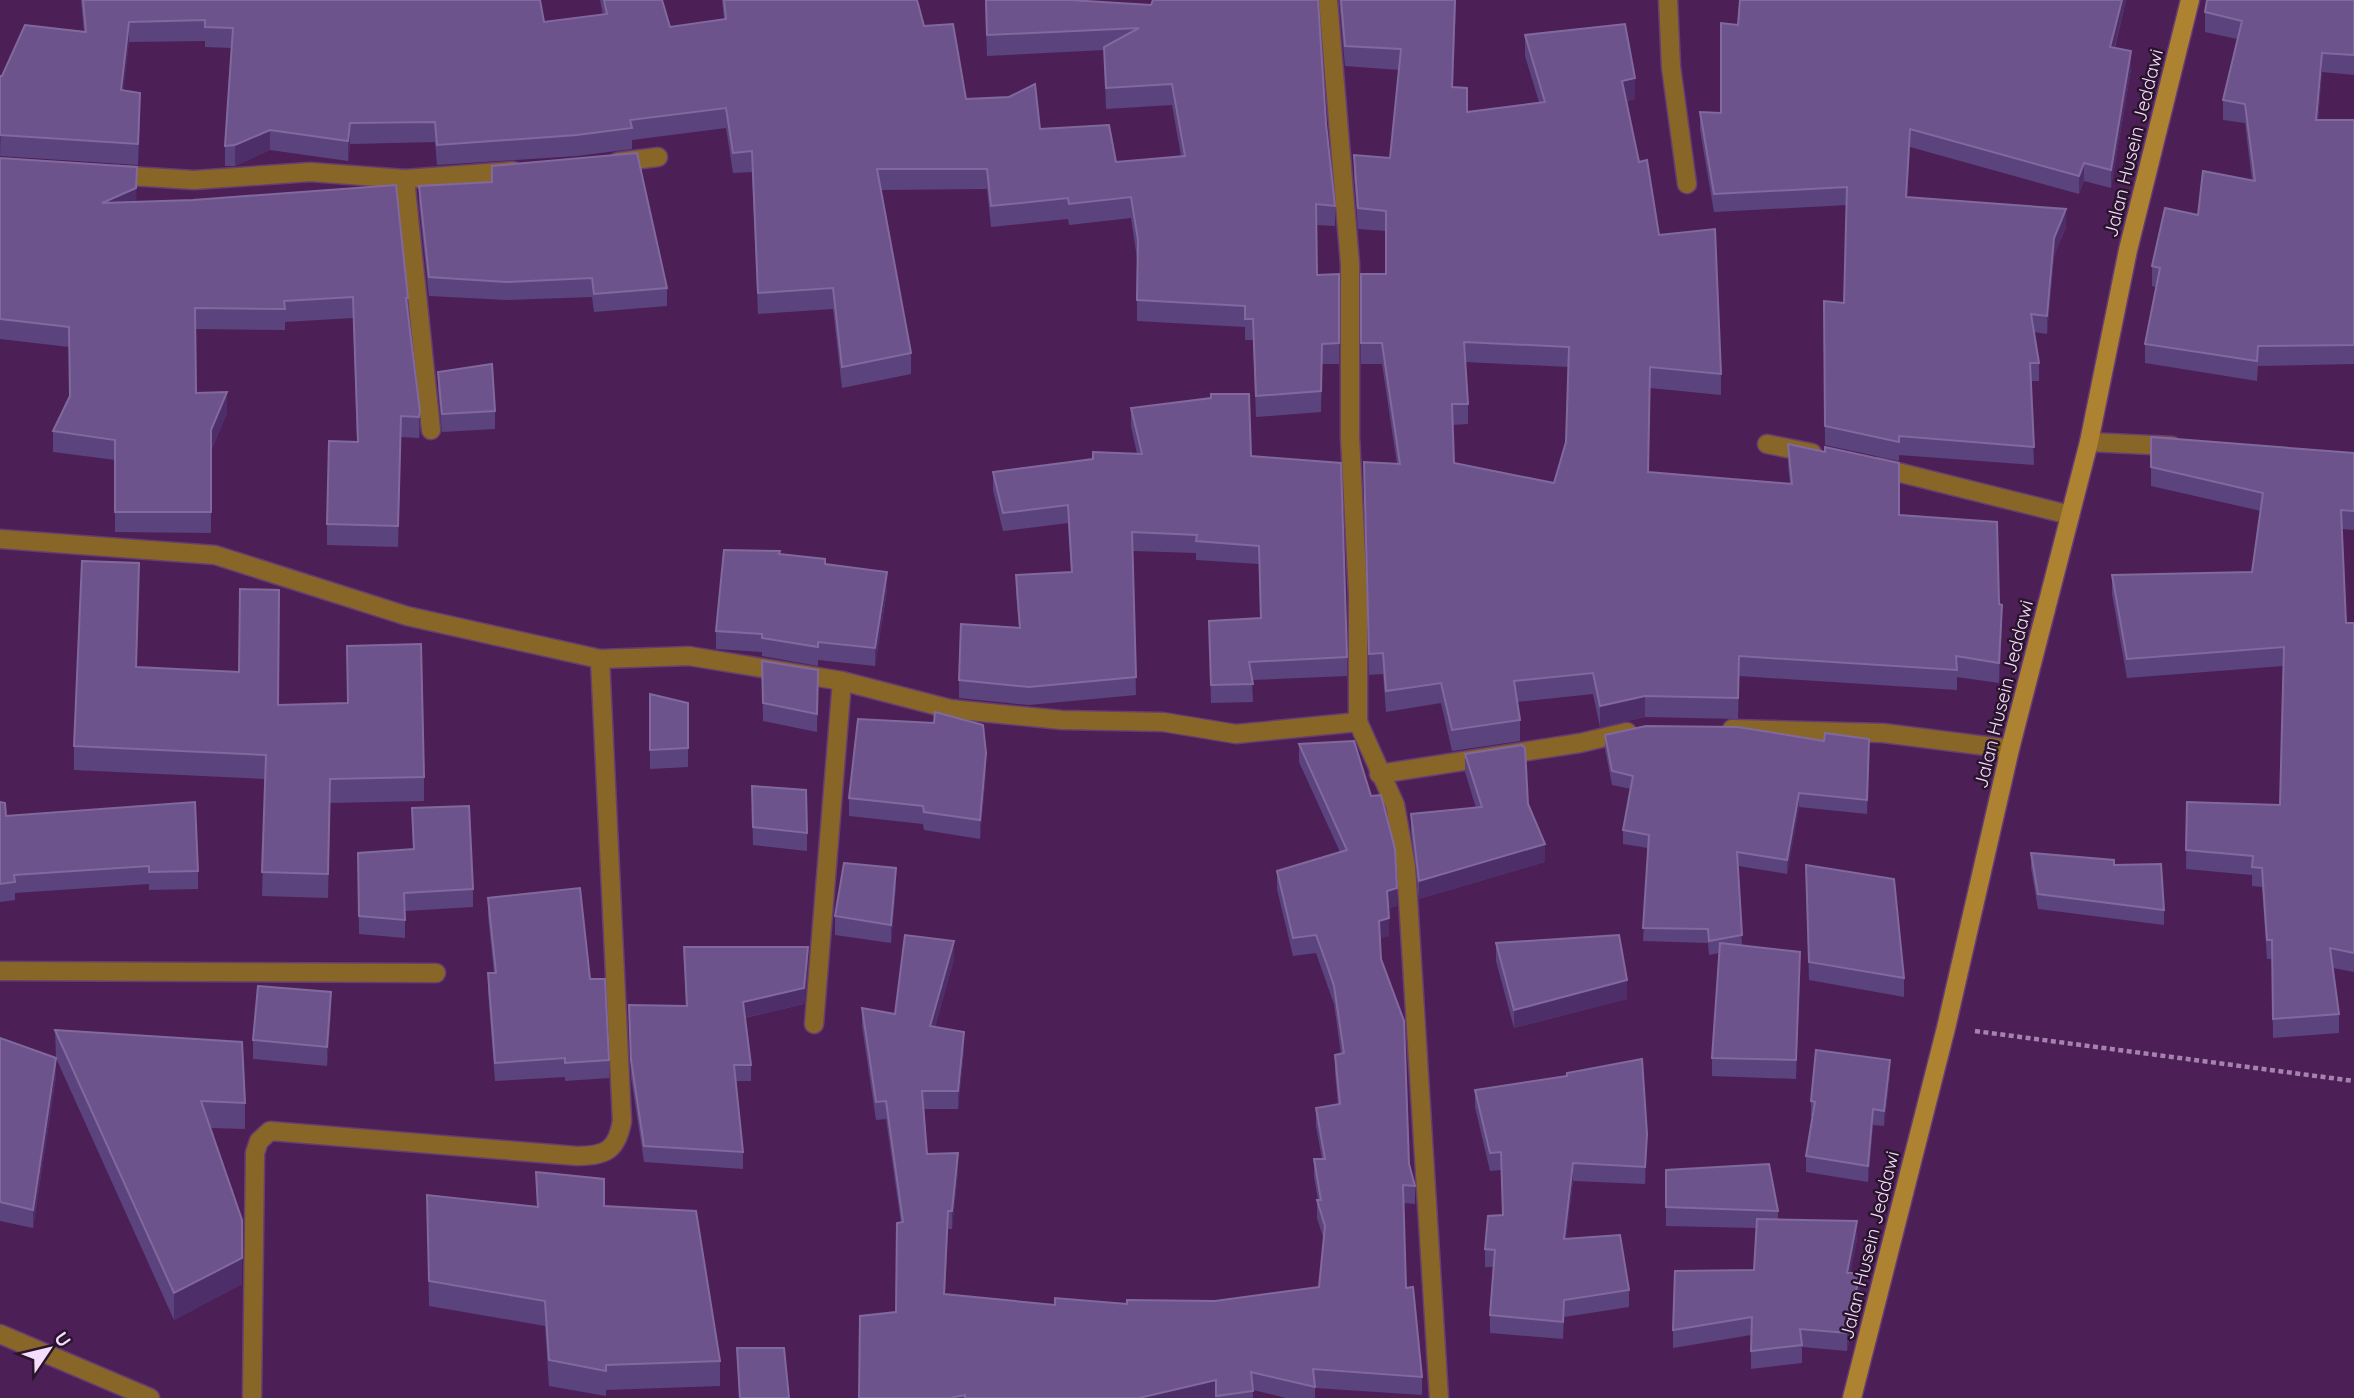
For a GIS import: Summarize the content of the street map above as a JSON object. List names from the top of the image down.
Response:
{
  "streets": {
    "street": ["Jalan Husein Jeddawi"]
  },
  "north": "top right"
}
